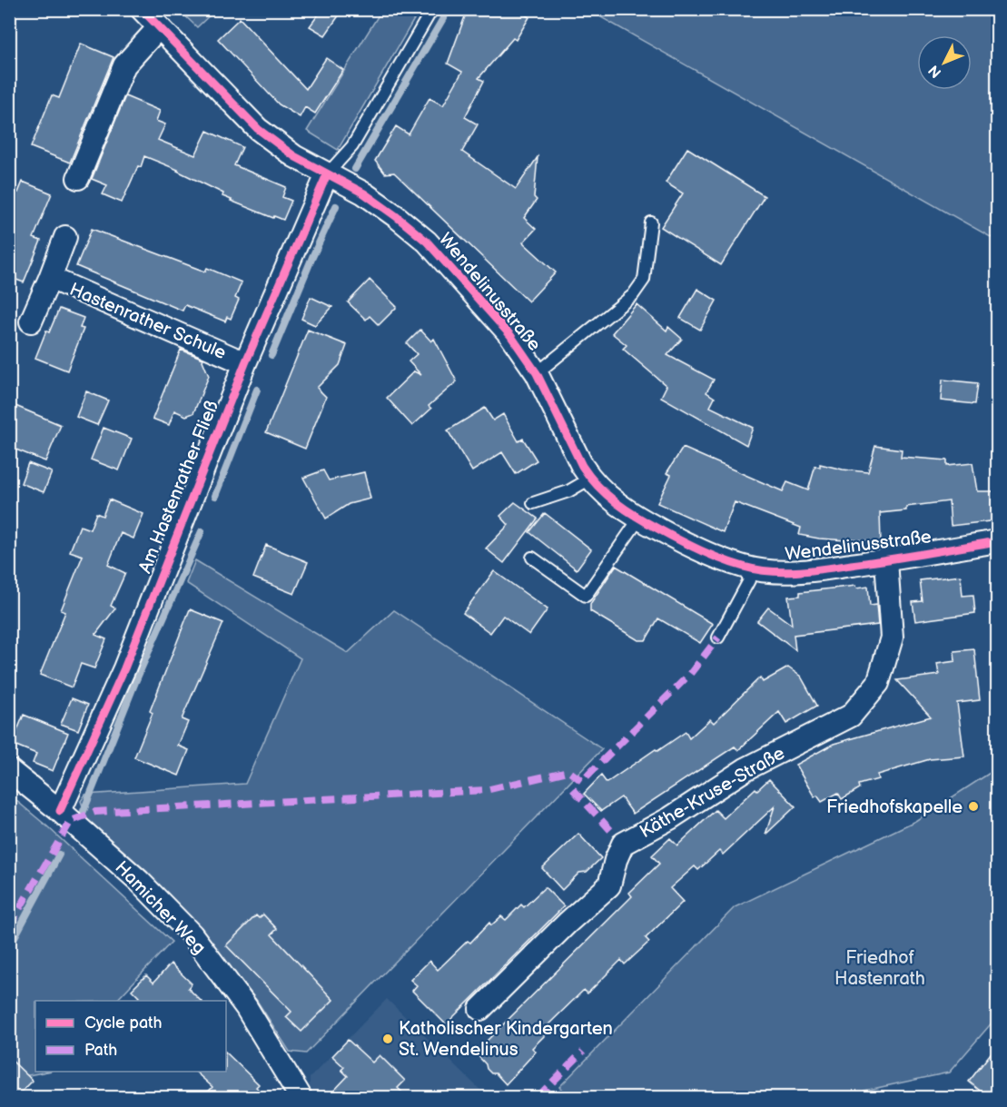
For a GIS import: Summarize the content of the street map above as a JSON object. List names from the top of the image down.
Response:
{
  "streets": {
    "street": [
      "Wendelinusstraße",
      "Hastenrather Schule",
      "Am Hastenrather Fließ",
      "Käthe-Kruse-Straße",
      "Hamicher Weg"
    ]
  },
  "crossings": [
    ["Wendelinusstraße", "Am Hastenrather Fließ"],
    ["Wendelinusstraße", "Käthe-Kruse-Straße"],
    ["Hastenrather Schule", "Am Hastenrather Fließ"],
    ["Am Hastenrather Fließ", "Hamicher Weg"]
  ],
  "parks": ["Friedhof Hastenrath"],
  "places": ["Friedhofskapelle", "Katholischer Kindergarten St. Wendelinus"],
  "legend": ["Cycle path", "Path"],
  "north": "bottom left"
}
